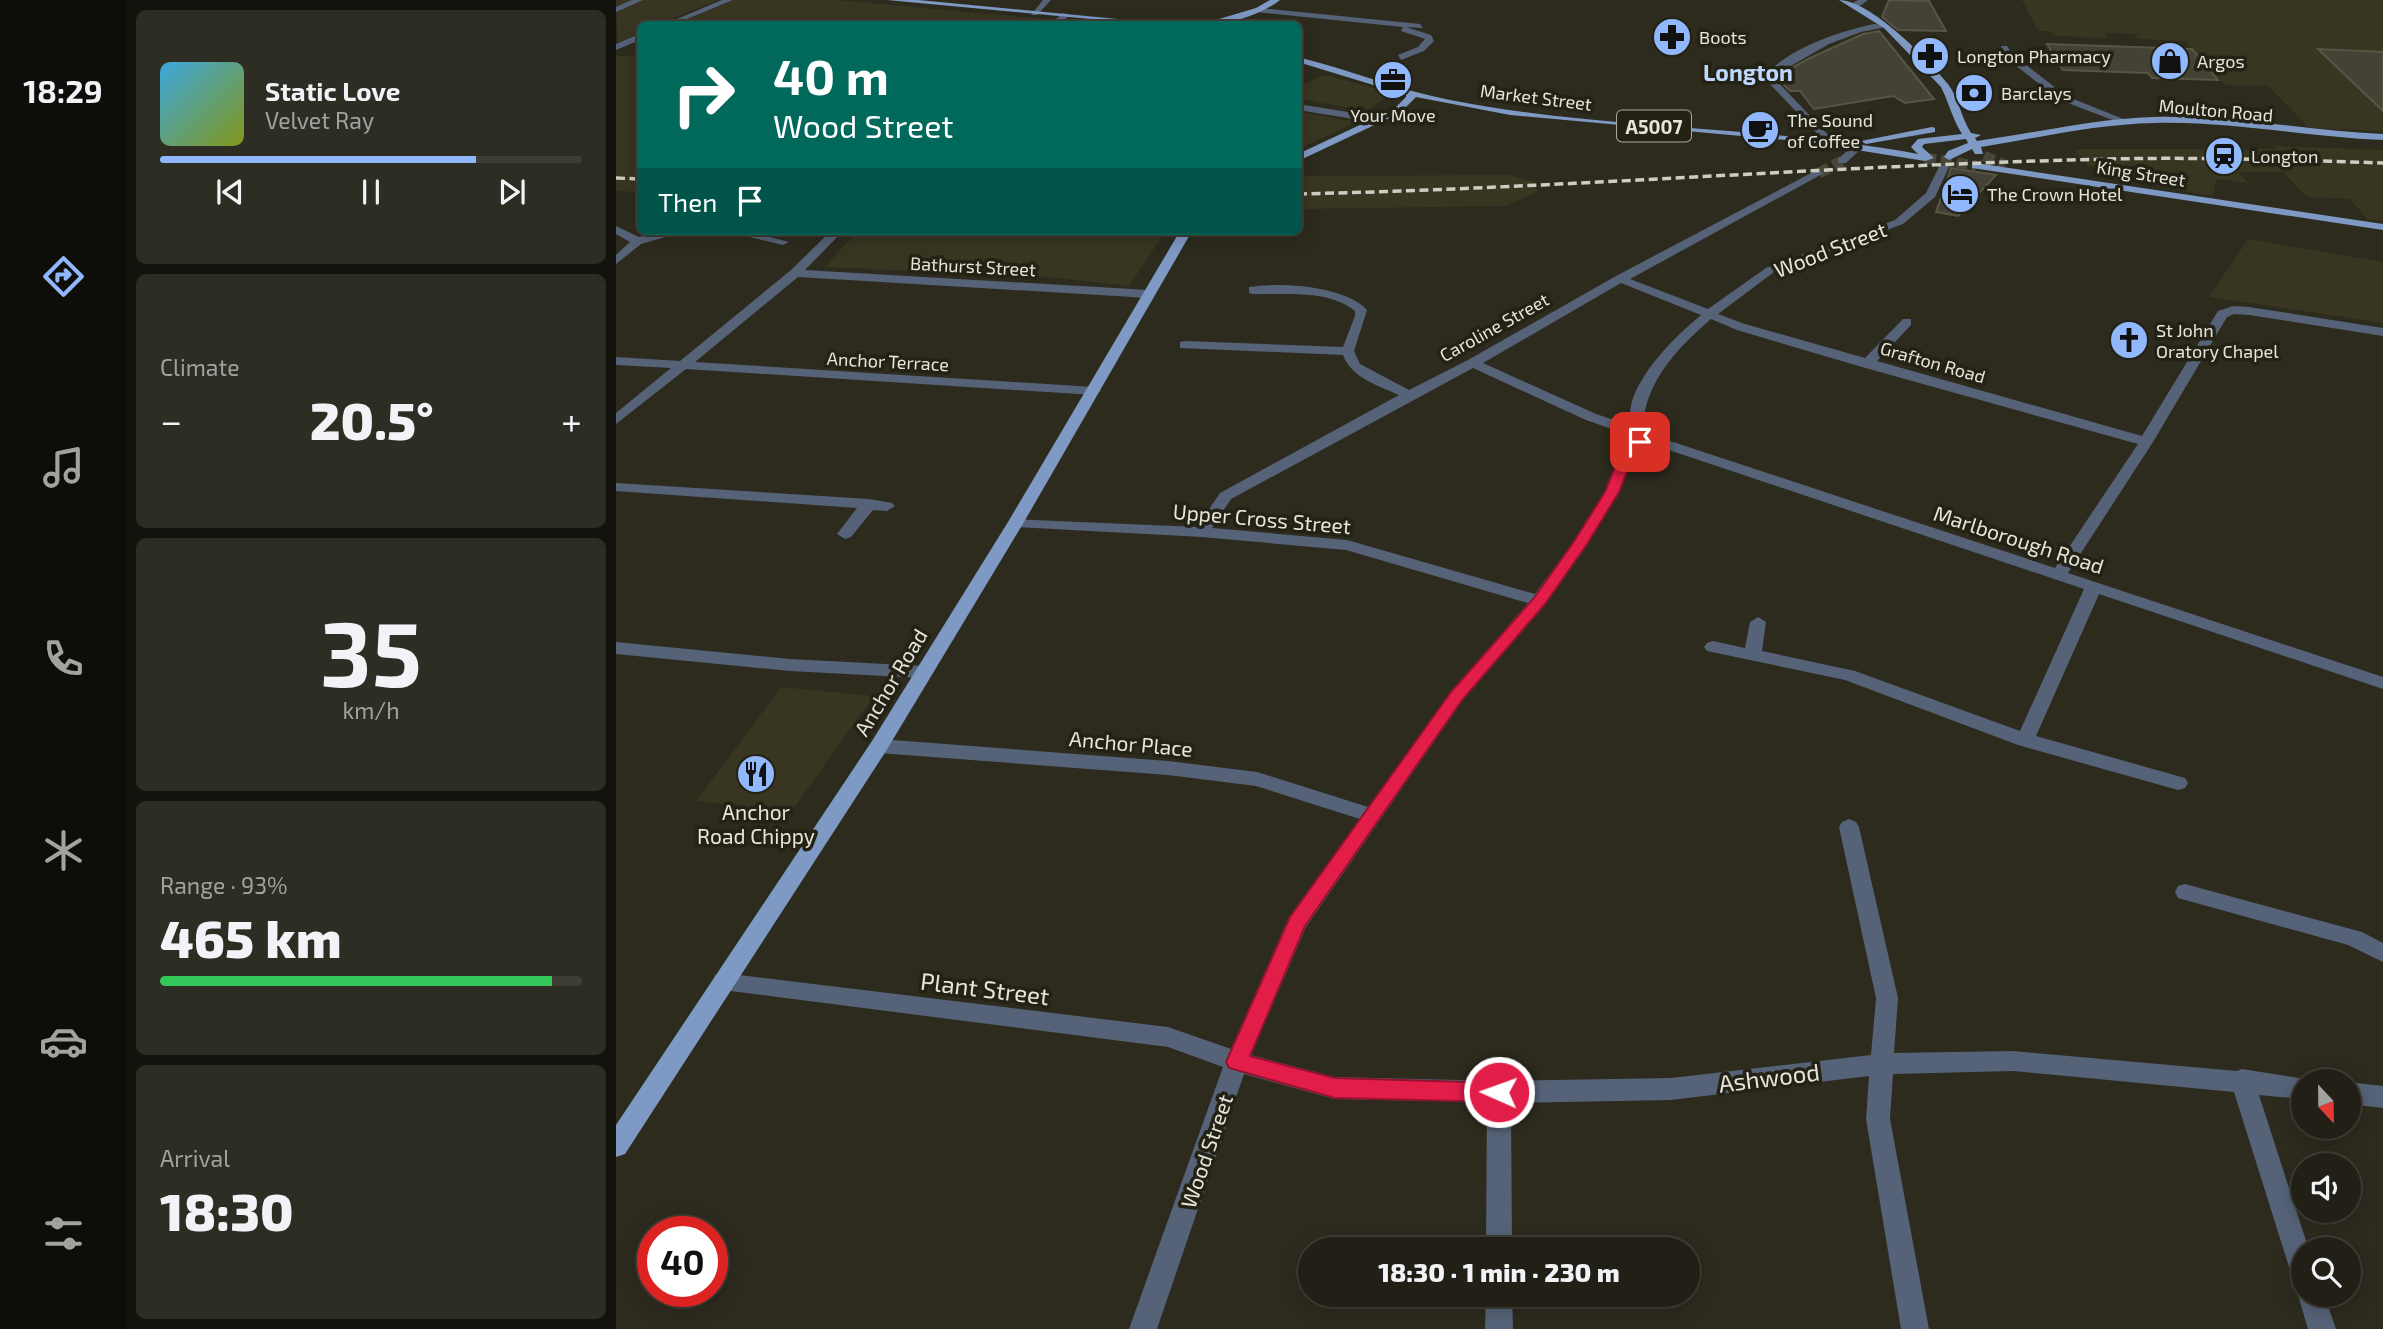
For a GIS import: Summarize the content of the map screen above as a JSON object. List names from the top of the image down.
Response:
{
  "streets": {
    "main road": [
      "Market Street",
      "Moulton Road",
      "A5007",
      "King Street",
      "Anchor Road"
    ],
    "street": [
      "Wood Street",
      "Bathurst Street",
      "Caroline Street",
      "Anchor Terrace",
      "Grafton Road",
      "Upper Cross Street",
      "Marlborough Road",
      "Anchor Place",
      "Plant Street",
      "Ashwood"
    ]
  },
  "crossings": [
    ["Market Street", "Moulton Road"],
    ["Wood Street", "Grafton Road"],
    ["Wood Street", "Upper Cross Street"],
    ["Wood Street", "Marlborough Road"],
    ["Wood Street", "Anchor Place"],
    ["Wood Street", "Plant Street"],
    ["Wood Street", "Ashwood"],
    ["Bathurst Street", "Anchor Road"],
    ["Caroline Street", "Grafton Road"],
    ["Caroline Street", "Upper Cross Street"],
    ["Caroline Street", "Marlborough Road"],
    ["Anchor Terrace", "Anchor Road"],
    ["Upper Cross Street", "Anchor Road"],
    ["Anchor Road", "Anchor Place"],
    ["Anchor Road", "Plant Street"],
    ["Plant Street", "Ashwood"]
  ],
  "districts": ["Longton"],
  "places": {
    "pharmacy": ["Boots", "Longton Pharmacy"],
    "shop": ["Argos"],
    "office": ["Your Move"],
    "bank": ["Barclays"],
    "cafe": ["The Sound of Coffee"],
    "station": ["Longton"],
    "hotel": ["The Crown Hotel"],
    "church": ["St John Oratory Chapel"],
    "restaurant": ["Anchor Road Chippy"]
  },
  "north": "bottom",
  "page": {
    "tabs": "18:29",
    "turn": ["40 m", "Wood Street"],
    "song": ["Static Love", "Velvet Ray"],
    "then": "Then",
    "tile": [
      "Climate",
      ["35", "km/h"],
      ["Range · 93%", "465 km"],
      ["Arrival", "18:30"]
    ],
    "heat": ["−", "20.5°", "+"],
    "limit": "40",
    "trip": "18:30 · 1 min · 230 m"
  }
}
